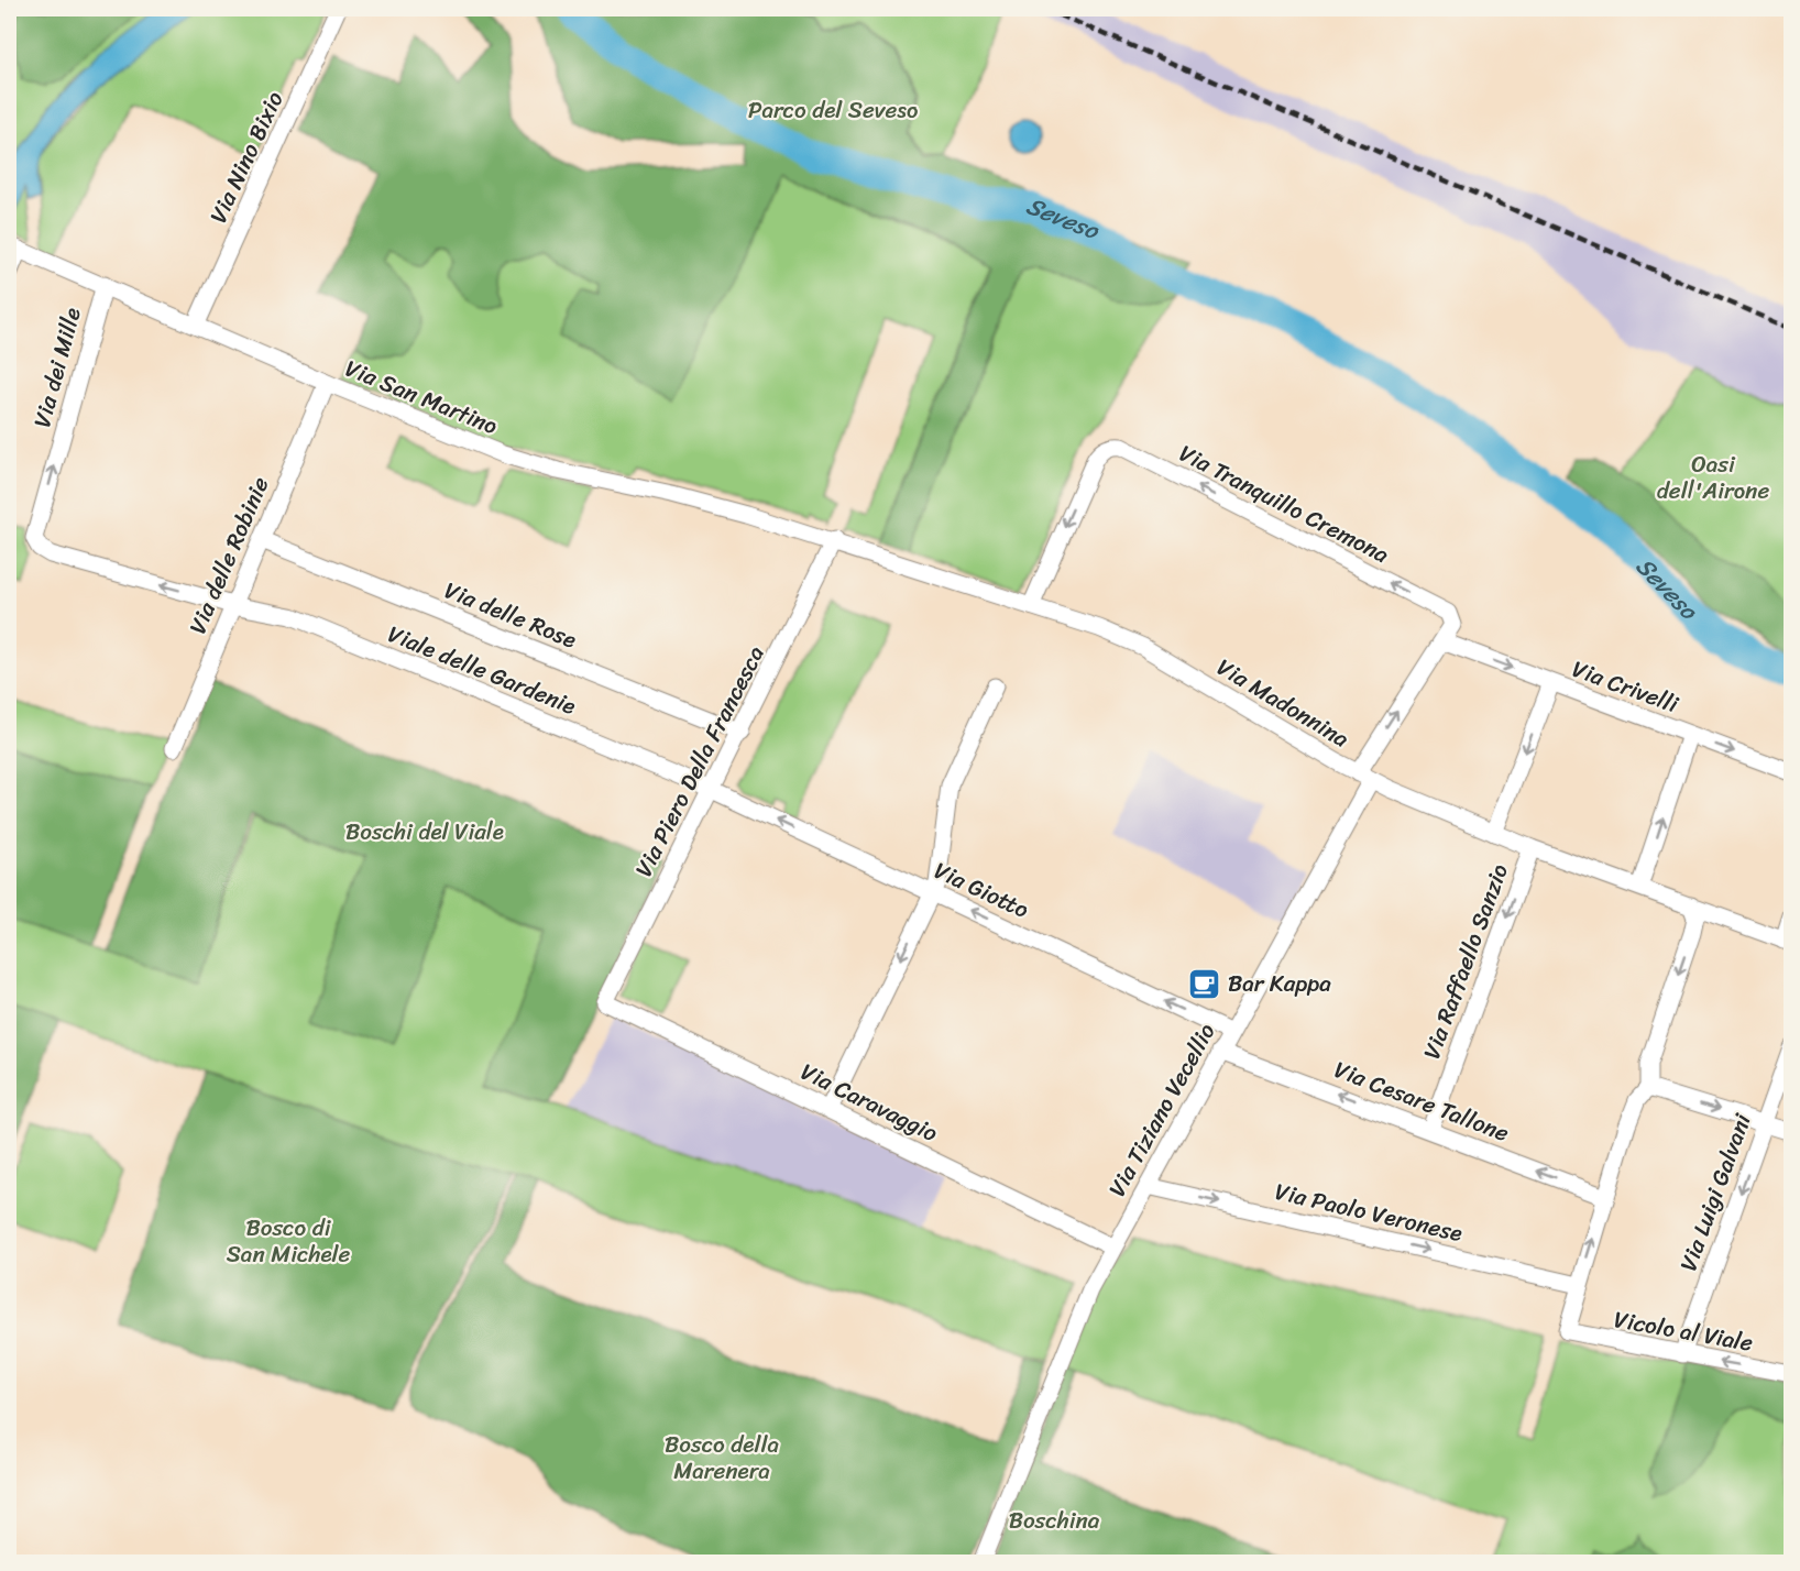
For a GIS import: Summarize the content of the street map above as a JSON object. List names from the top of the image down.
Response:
{
  "streets": {
    "street": [
      "Via Nino Bixio",
      "Via dei Mille",
      "Via San Martino",
      "Via Tranquillo Cremona",
      "Via delle Robinie",
      "Via delle Rose",
      "Viale delle Gardenie",
      "Via Crivelli",
      "Via Madonnina",
      "Via Piero Della Francesca",
      "Via Giotto",
      "Via Raffaello Sanzio",
      "Via Cesare Tallone",
      "Via Caravaggio",
      "Via Tiziano Vecellio",
      "Via Luigi Galvani",
      "Via Paolo Veronese",
      "Vicolo al Viale"
    ]
  },
  "crossings": [
    ["Via Nino Bixio", "Via San Martino"],
    ["Via dei Mille", "Via San Martino"],
    ["Via dei Mille", "Viale delle Gardenie"],
    ["Via San Martino", "Via delle Robinie"],
    ["Via San Martino", "Via Madonnina"],
    ["Via San Martino", "Via Piero Della Francesca"],
    ["Via Tranquillo Cremona", "Via Madonnina"],
    ["Via Tranquillo Cremona", "Via Tiziano Vecellio"],
    ["Via delle Robinie", "Via delle Rose"],
    ["Via delle Robinie", "Viale delle Gardenie"],
    ["Via delle Rose", "Via Piero Della Francesca"],
    ["Viale delle Gardenie", "Via Piero Della Francesca"],
    ["Viale delle Gardenie", "Via Giotto"],
    ["Via Crivelli", "Via Tiziano Vecellio"],
    ["Via Madonnina", "Via Piero Della Francesca"],
    ["Via Madonnina", "Via Raffaello Sanzio"],
    ["Via Madonnina", "Via Tiziano Vecellio"],
    ["Via Piero Della Francesca", "Via Giotto"],
    ["Via Piero Della Francesca", "Via Caravaggio"],
    ["Via Giotto", "Via Tiziano Vecellio"],
    ["Via Raffaello Sanzio", "Via Cesare Tallone"],
    ["Via Cesare Tallone", "Via Tiziano Vecellio"],
    ["Via Caravaggio", "Via Tiziano Vecellio"],
    ["Via Tiziano Vecellio", "Via Paolo Veronese"],
    ["Via Luigi Galvani", "Vicolo al Viale"],
    ["Via Paolo Veronese", "Vicolo al Viale"]
  ],
  "one_way": [
    "Via dei Mille",
    "Via Crivelli",
    "Via Giotto",
    "Via Raffaello Sanzio",
    "Via Cesare Tallone",
    "Via Paolo Veronese",
    "Vicolo al Viale"
  ],
  "water": ["Seveso"],
  "parks": [
    "Parco del Seveso",
    "Oasi dell'Airone",
    "Boschi del Viale",
    "Bosco di San Michele",
    "Bosco della Marenera",
    "Boschina"
  ],
  "places": {
    "cafe": ["Bar Kappa"]
  }
}
